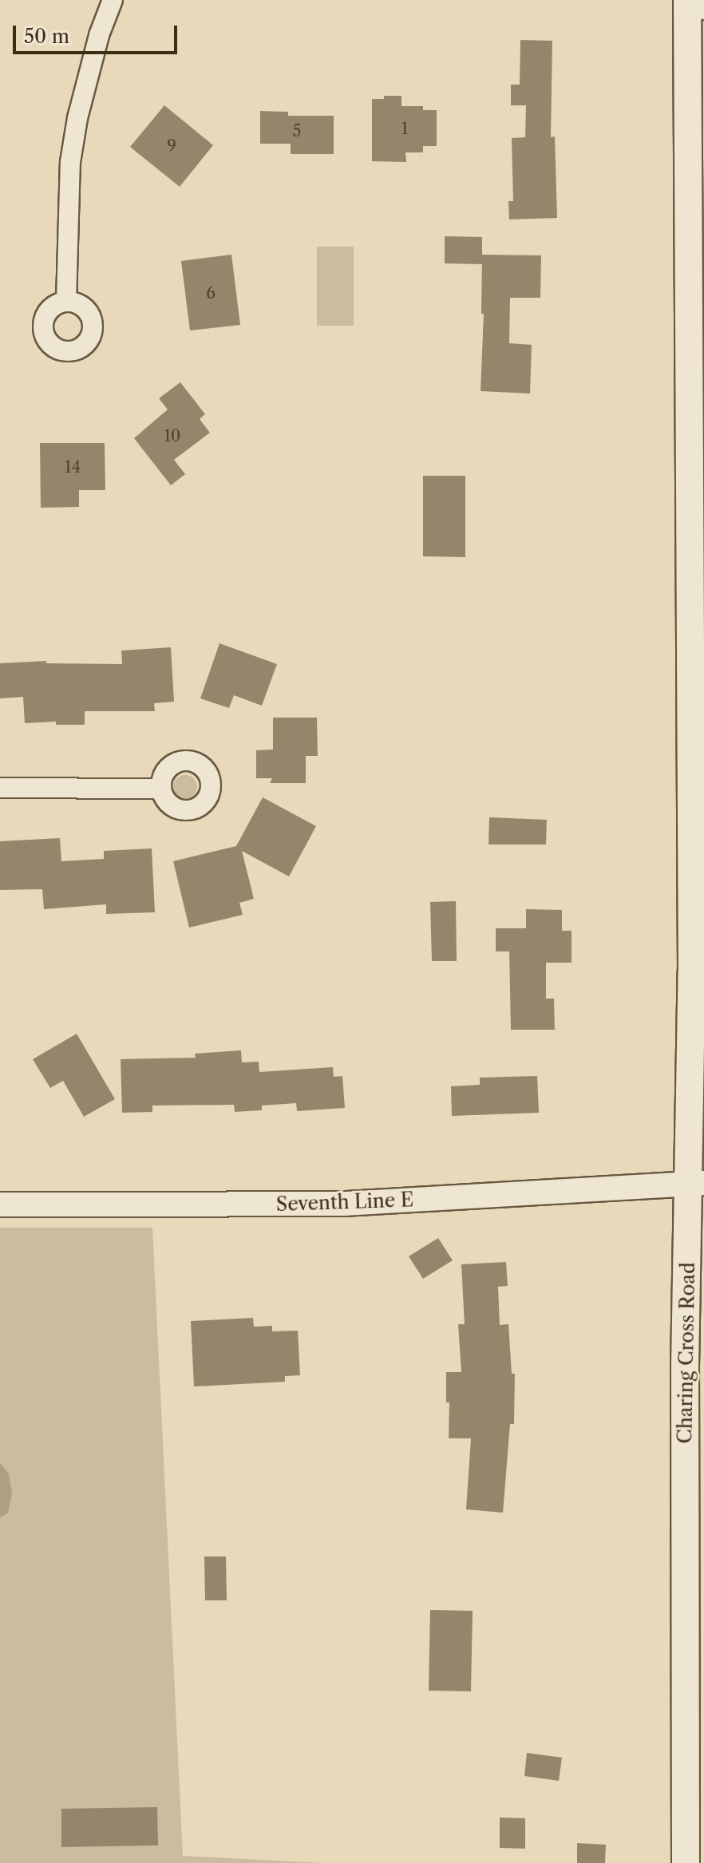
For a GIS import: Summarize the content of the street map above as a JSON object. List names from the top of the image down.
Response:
{
  "streets": {
    "main road": ["Charing Cross Road"],
    "street": ["Seventh Line E"]
  },
  "crossings": [
    ["Seventh Line E", "Charing Cross Road"]
  ],
  "house_numbers": [
    "1",
    "5",
    "9",
    "6",
    "10",
    "14"
  ],
  "scale_bar": "50 m"
}
